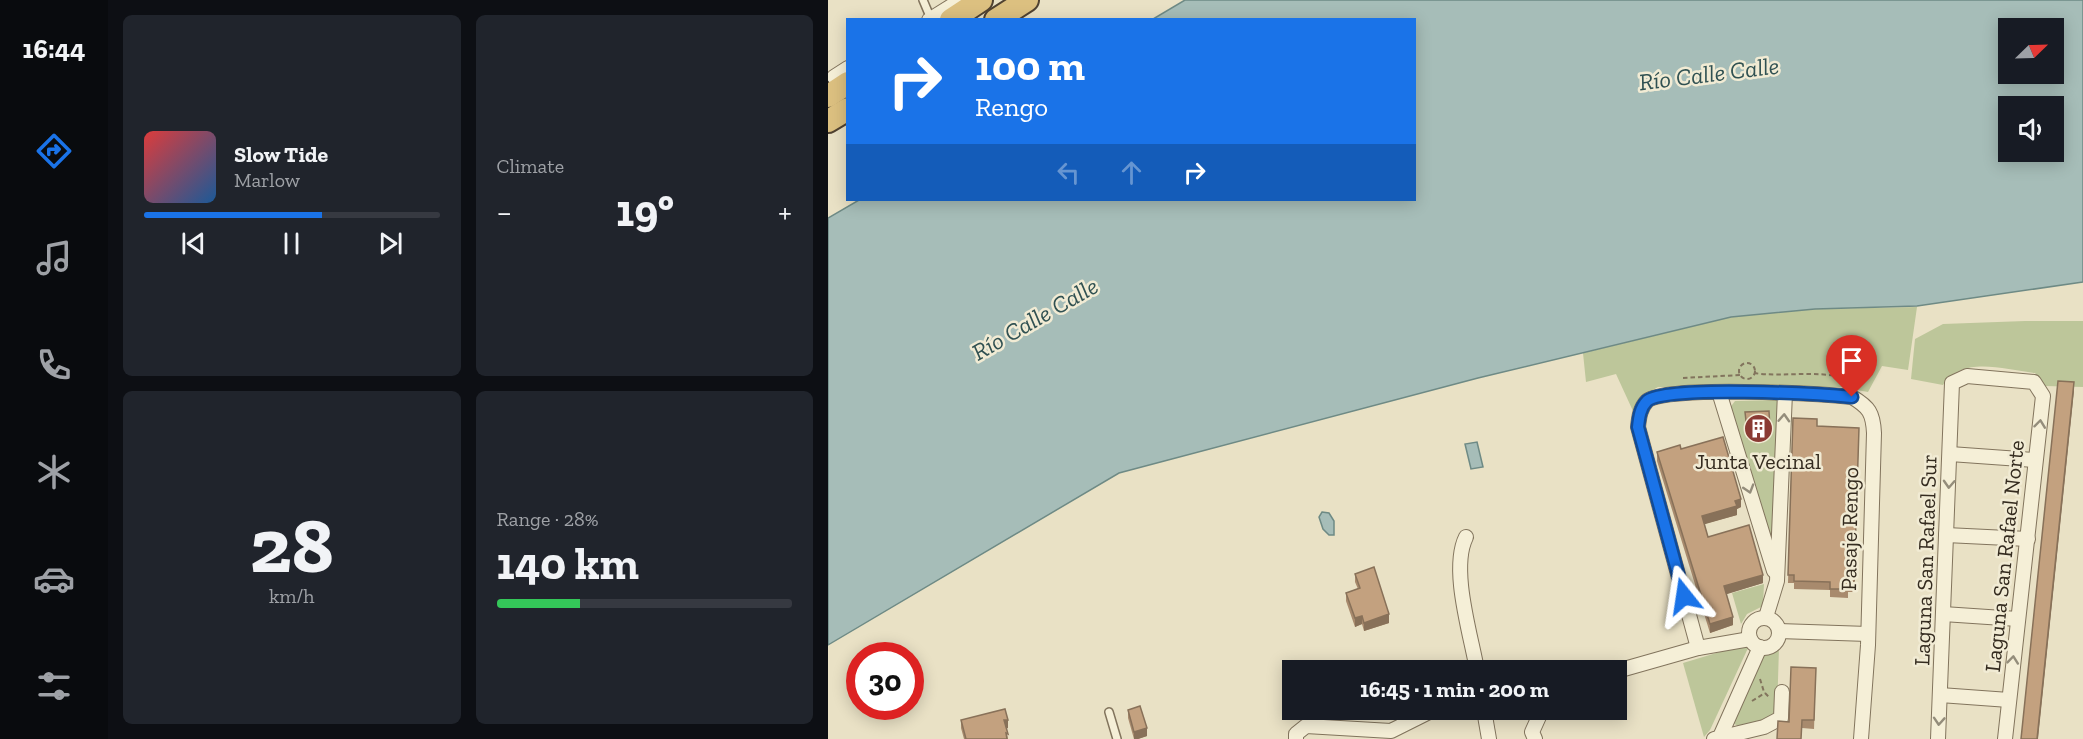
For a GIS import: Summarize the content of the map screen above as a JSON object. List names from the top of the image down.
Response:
{
  "streets": {
    "street": ["Pasaje Rengo", "Laguna San Rafael Norte", "Laguna San Rafael Sur"]
  },
  "crossings": [
    ["Laguna San Rafael Norte", "Laguna San Rafael Sur"]
  ],
  "one_way": ["Laguna San Rafael Sur"],
  "water": ["Río Calle Calle"],
  "places": {
    "building": ["Junta Vecinal"]
  },
  "north": "top right",
  "page": {
    "tabs": "16:44",
    "tile": [
      "Climate",
      ["28", "km/h"],
      ["Range · 28%", "140 km"]
    ],
    "turn": ["100 m", "Rengo"],
    "song": ["Slow Tide", "Marlow"],
    "heat": ["−", "19°", "+"],
    "limit": "30",
    "trip": "16:45 · 1 min · 200 m"
  }
}
